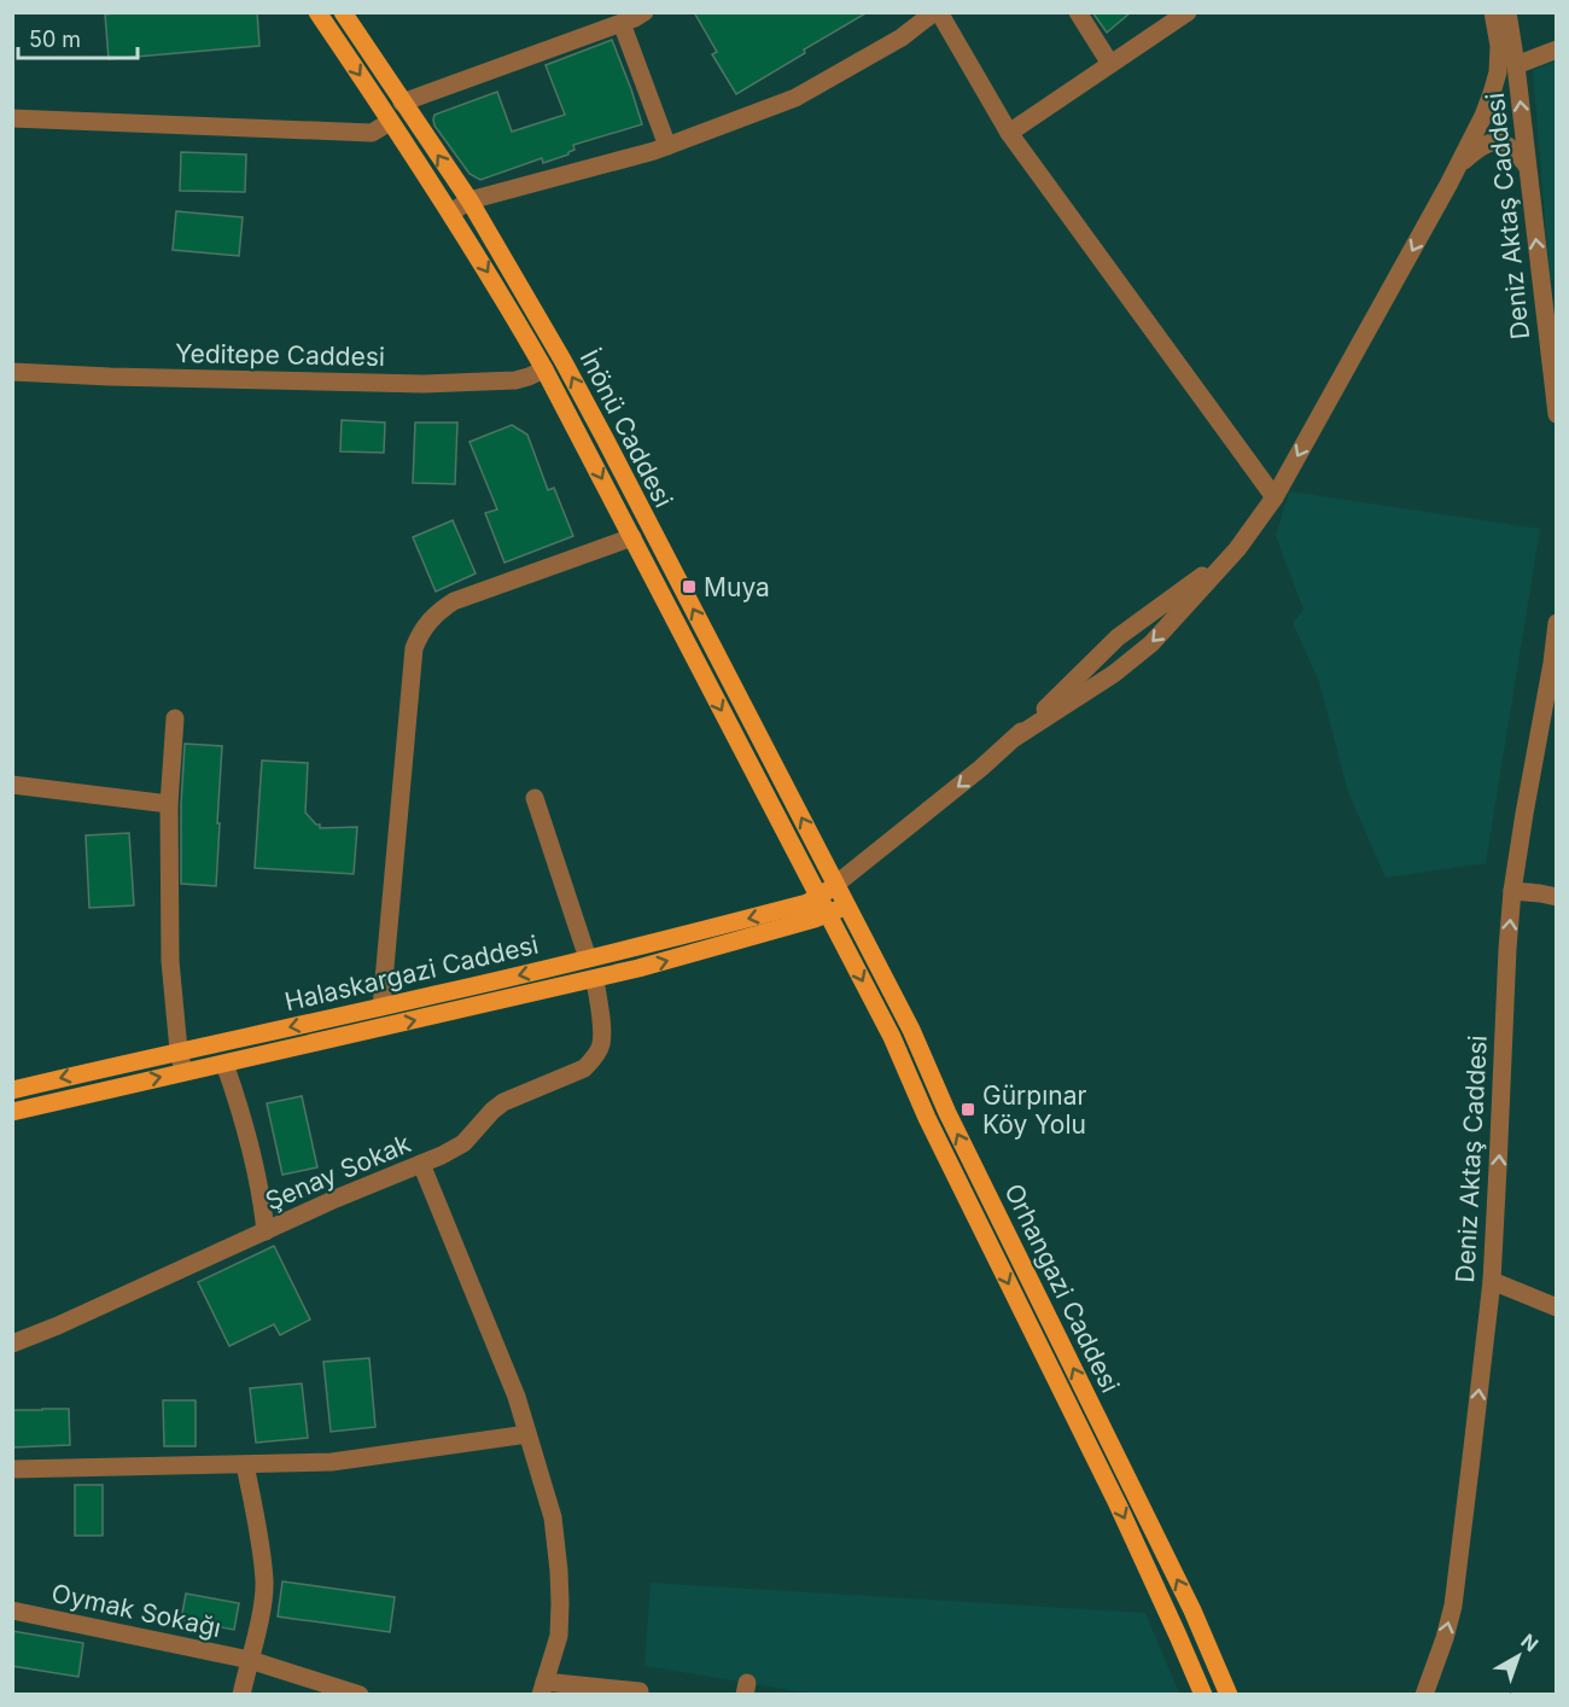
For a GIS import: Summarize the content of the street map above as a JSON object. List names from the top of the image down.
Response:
{
  "streets": {
    "main road": ["İnönü Caddesi", "Halaskargazi Caddesi", "Orhangazi Caddesi"],
    "street": [
      "Deniz Aktaş Caddesi",
      "Yeditepe Caddesi",
      "Şenay Sokak",
      "Oymak Sokağı"
    ]
  },
  "crossings": [
    ["Yeditepe Caddesi", "Orhangazi Caddesi"],
    ["İnönü Caddesi", "Halaskargazi Caddesi"],
    ["İnönü Caddesi", "Orhangazi Caddesi"],
    ["Halaskargazi Caddesi", "Orhangazi Caddesi"]
  ],
  "one_way": ["Deniz Aktaş Caddesi", "İnönü Caddesi"],
  "places": {
    "transit": ["Muya", "Gürpınar Köy Yolu"]
  },
  "scale_bar": "50 m",
  "north": "top right"
}
